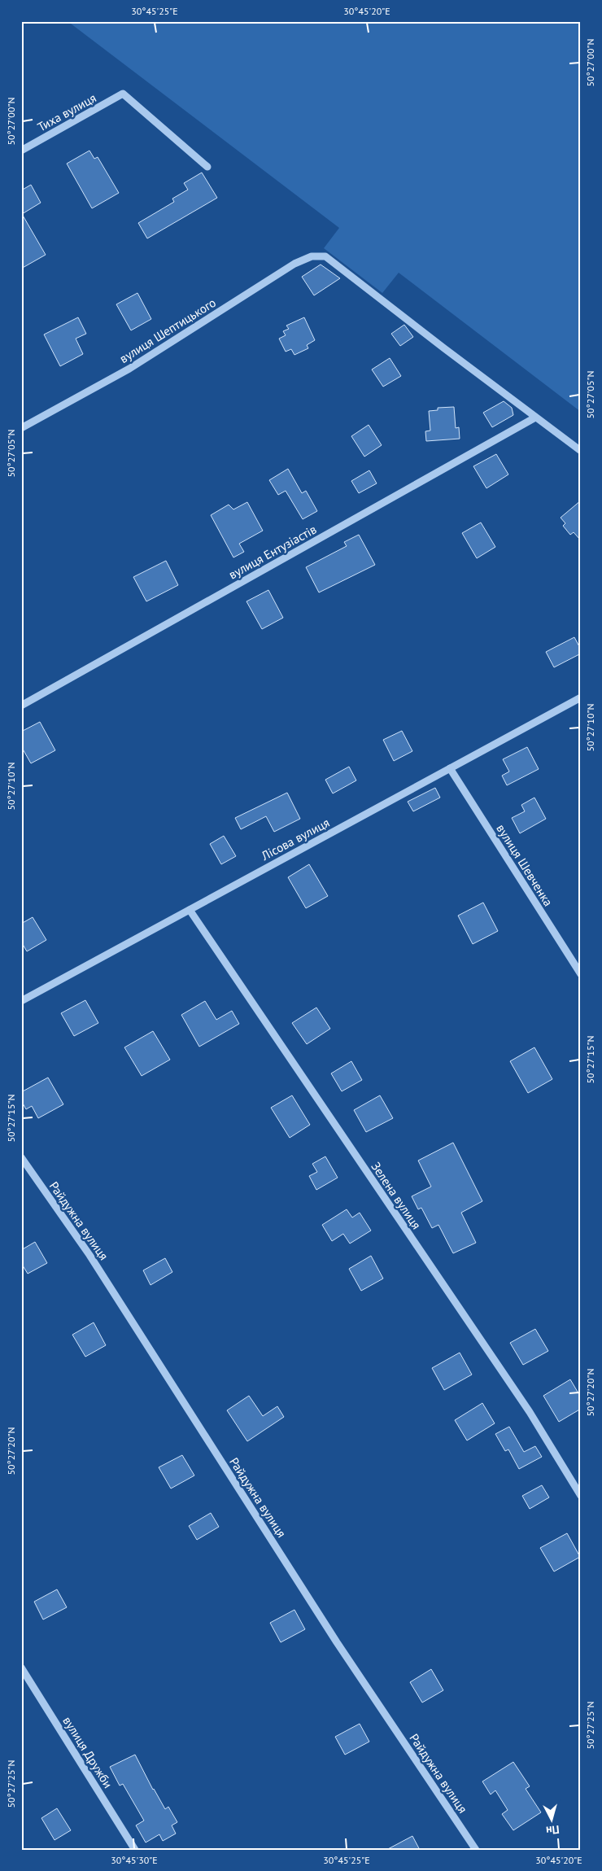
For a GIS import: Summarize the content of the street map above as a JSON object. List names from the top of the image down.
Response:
{
  "streets": {
    "street": [
      "Тиха вулиця",
      "вулиця Шептицького",
      "вулиця Ентузіастів",
      "Лісова вулиця",
      "вулиця Шевченка",
      "Зелена вулиця",
      "Райдужна вулиця",
      "вулиця Дружби"
    ]
  },
  "crossings": [
    ["вулиця Шептицького", "вулиця Ентузіастів"],
    ["Лісова вулиця", "вулиця Шевченка"],
    ["Лісова вулиця", "Зелена вулиця"]
  ],
  "north": "bottom",
  "coordinates": [
    "30°45'25\"E",
    "30°45'20\"E",
    "50°27'00\"N",
    "50°27'05\"N",
    "50°27'10\"N",
    "50°27'15\"N",
    "50°27'20\"N",
    "50°27'25\"N",
    "30°45'30\"E"
  ]
}
